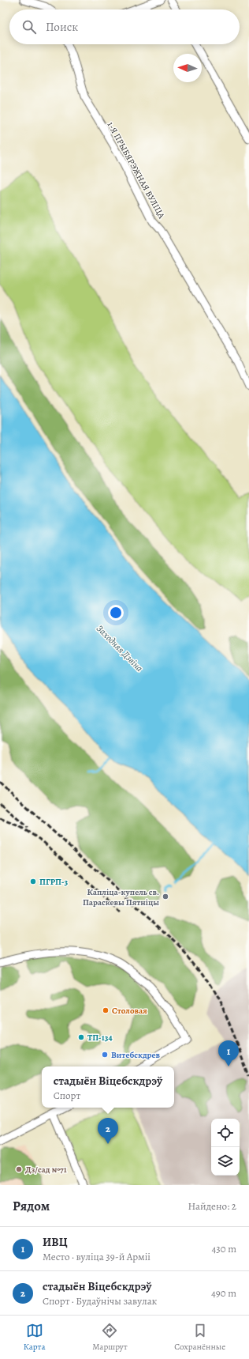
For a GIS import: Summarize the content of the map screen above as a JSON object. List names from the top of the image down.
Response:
{
  "streets": {
    "street": ["1-Я ПРЫБЯРЭЖНАЯ ВУЛІЦА"]
  },
  "water": ["Заходняя Дзвіна"],
  "places": [
    "ПГРП-3",
    "Капліца-купель св. Параскевы Пятніцы",
    "Столовая",
    "ТП-134",
    "Витебскдрев",
    "Дз/сад №71"
  ],
  "north": "left",
  "page": {
    "search": "Поиск",
    "pins": ["1", "2"],
    "popup": ["стадыён Віцебскдрэў", "Спорт"],
    "heading": ["Рядом", "Найдено: 2"],
    "list": [
      {
        "mark": "1",
        "name": "ИВЦ",
        "note": "Место · вуліца 39-й Арміі",
        "value": "430 m"
      },
      {
        "mark": "2",
        "name": "стадыён Віцебскдрэў",
        "note": "Спорт · Будаўнічы завулак",
        "value": "490 m"
      }
    ],
    "nav": ["Карта", "Маршрут", "Сохранённые"]
  }
}
